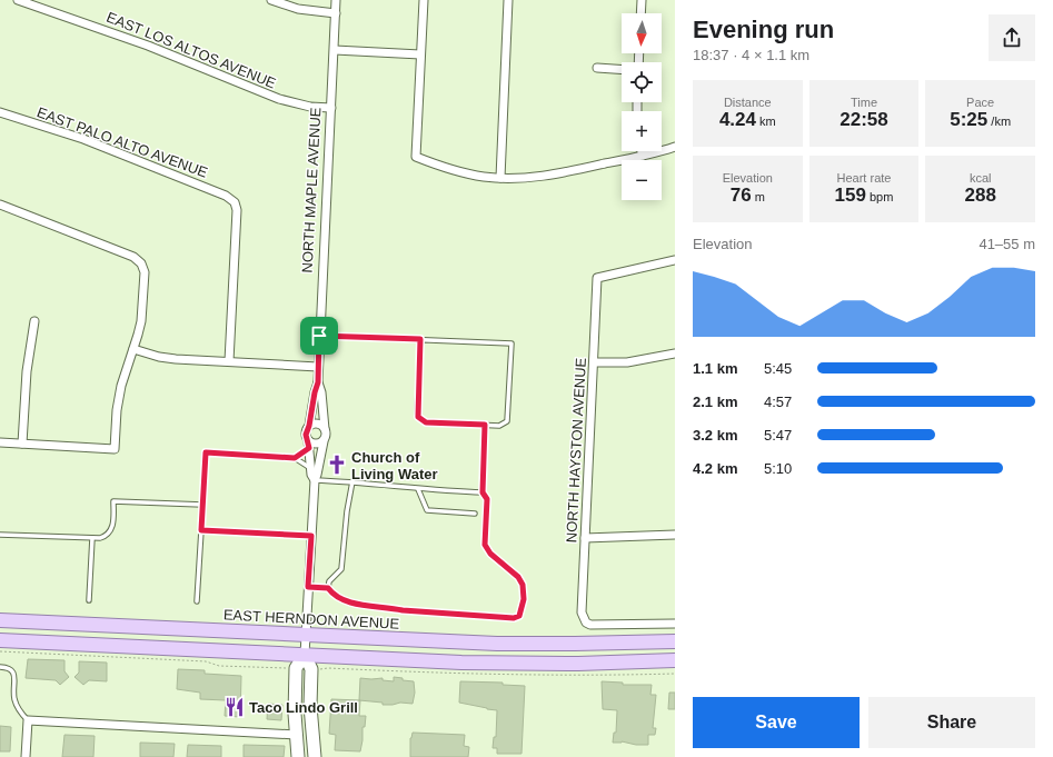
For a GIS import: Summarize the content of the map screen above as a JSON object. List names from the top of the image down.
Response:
{
  "streets": {
    "main road": ["EAST HERNDON AVENUE"],
    "street": [
      "EAST LOS ALTOS AVENUE",
      "EAST PALO ALTO AVENUE",
      "NORTH MAPLE AVENUE",
      "NORTH HAYSTON AVENUE"
    ]
  },
  "crossings": [
    ["EAST LOS ALTOS AVENUE", "NORTH MAPLE AVENUE"],
    ["NORTH MAPLE AVENUE", "EAST HERNDON AVENUE"]
  ],
  "places": {
    "church": ["Church of Living Water"],
    "restaurant": ["Taco Lindo Grill"]
  },
  "north": "bottom",
  "page": {
    "heading": ["Evening run", "18:37 · 4 × 1.1 km"],
    "map_buttons": ["+", "−"],
    "stats": [
      ["Distance", "4.24 km"],
      ["Time", "22:58"],
      ["Pace", "5:25 /km"],
      ["Elevation", "76 m"],
      ["Heart rate", "159 bpm"],
      ["kcal", "288"]
    ],
    "chart": ["Elevation", "41–55 m"],
    "list": [
      {
        "name": "1.1 km",
        "note": "5:45"
      },
      {
        "name": "2.1 km",
        "note": "4:57"
      },
      {
        "name": "3.2 km",
        "note": "5:47"
      },
      {
        "name": "4.2 km",
        "note": "5:10"
      }
    ],
    "buttons": ["Save", "Share"]
  }
}
